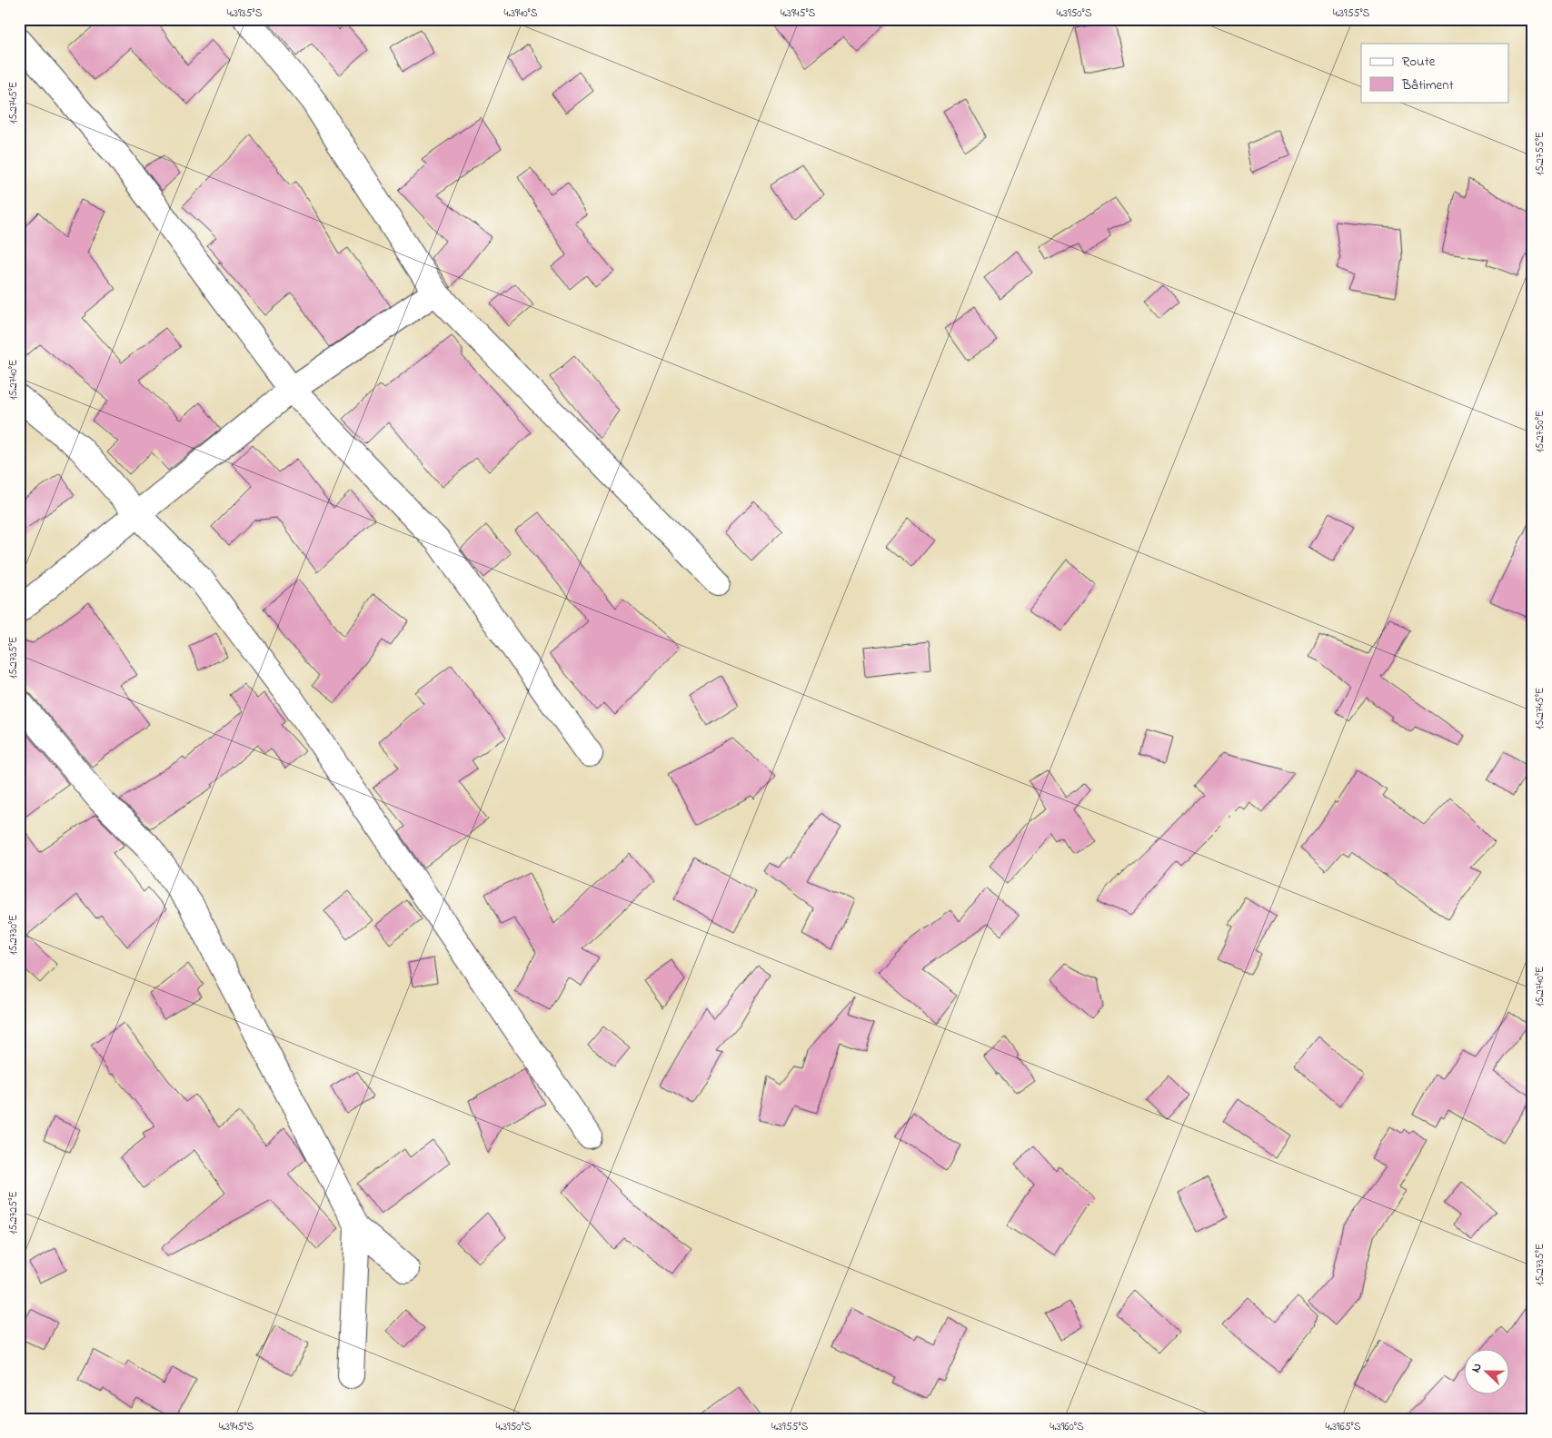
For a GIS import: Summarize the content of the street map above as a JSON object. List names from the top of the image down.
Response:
{
  "legend": ["Route", "Bâtiment"],
  "north": "left",
  "coordinates": [
    "4.3935°S",
    "4.3940°S",
    "4.3945°S",
    "4.3950°S",
    "4.3955°S",
    "15.2745°E",
    "15.2755°E",
    "15.2740°E",
    "15.2750°E",
    "15.2735°E",
    "15.2730°E",
    "15.2725°E",
    "4.3960°S",
    "4.3965°S"
  ]
}
